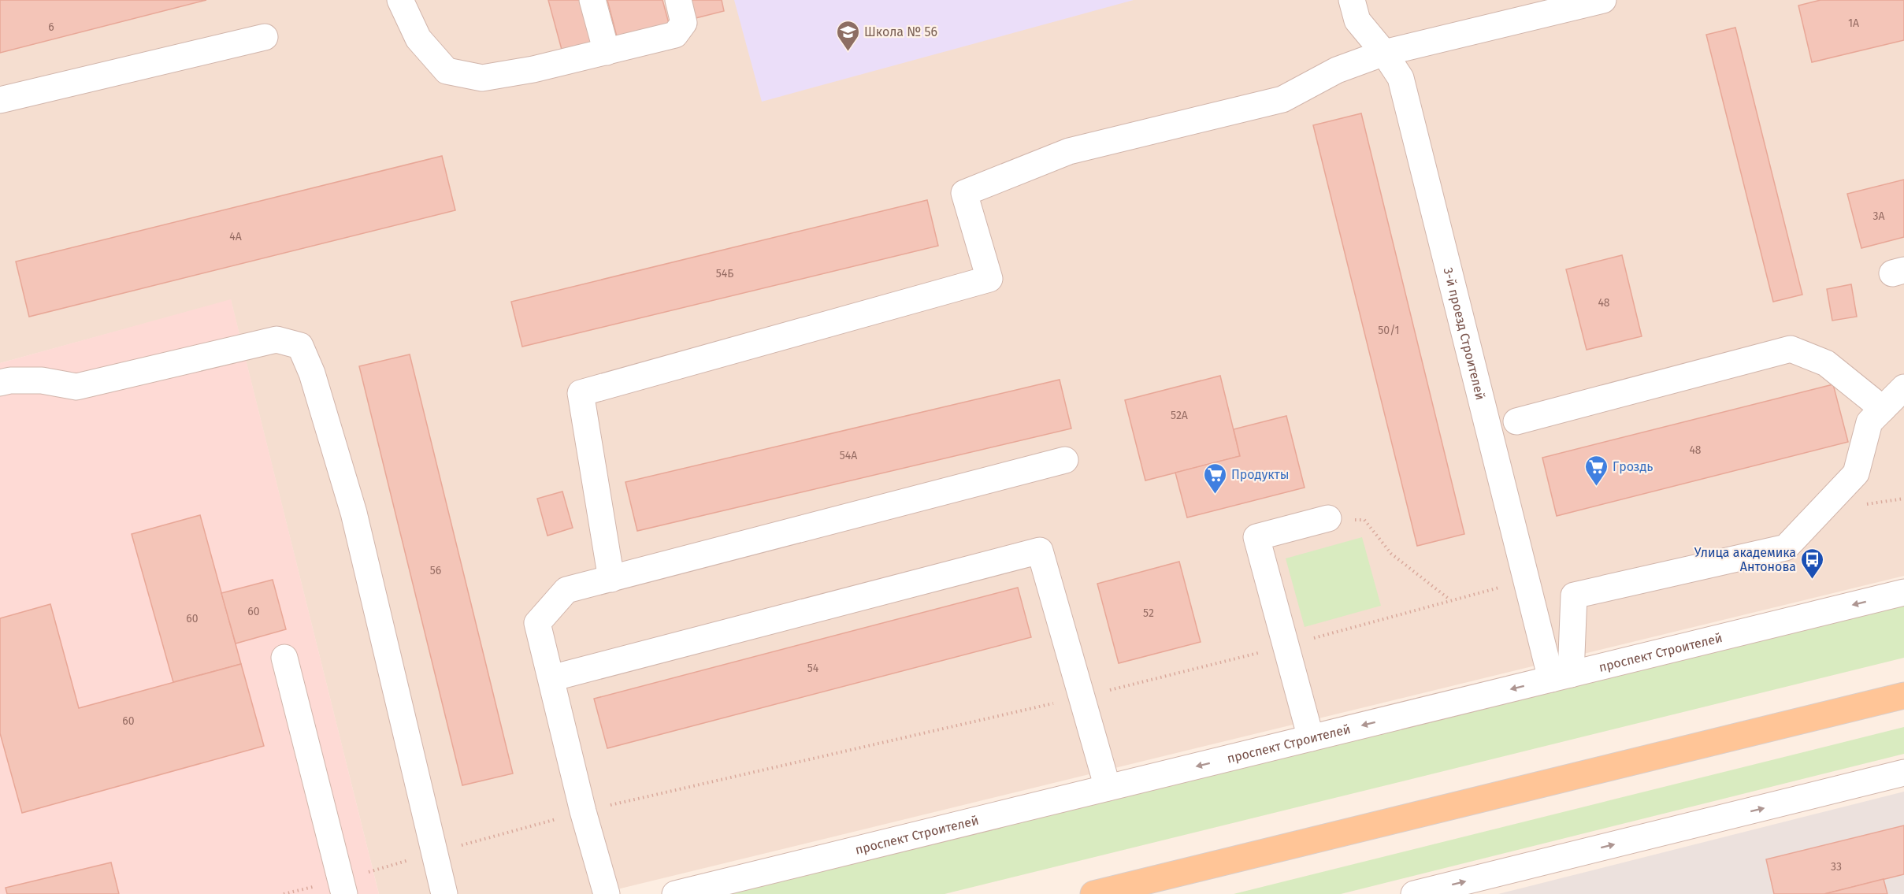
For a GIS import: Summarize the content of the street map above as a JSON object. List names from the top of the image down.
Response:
{
  "streets": {
    "street": ["3-й проезд Строителей", "проспект Строителей"]
  },
  "crossings": [
    ["3-й проезд Строителей", "проспект Строителей"]
  ],
  "places": {
    "school or university": ["Школа № 56"],
    "supermarket": ["Гроздь", "Продукты"],
    "bus stop": ["Улица академика Антонова"]
  },
  "house_numbers": [
    "1А",
    "6",
    "3А",
    "4А",
    "54Б",
    "48",
    "50/1",
    "52А",
    "48",
    "54А",
    "56",
    "60",
    "52",
    "60",
    "54",
    "60",
    "33"
  ]
}
